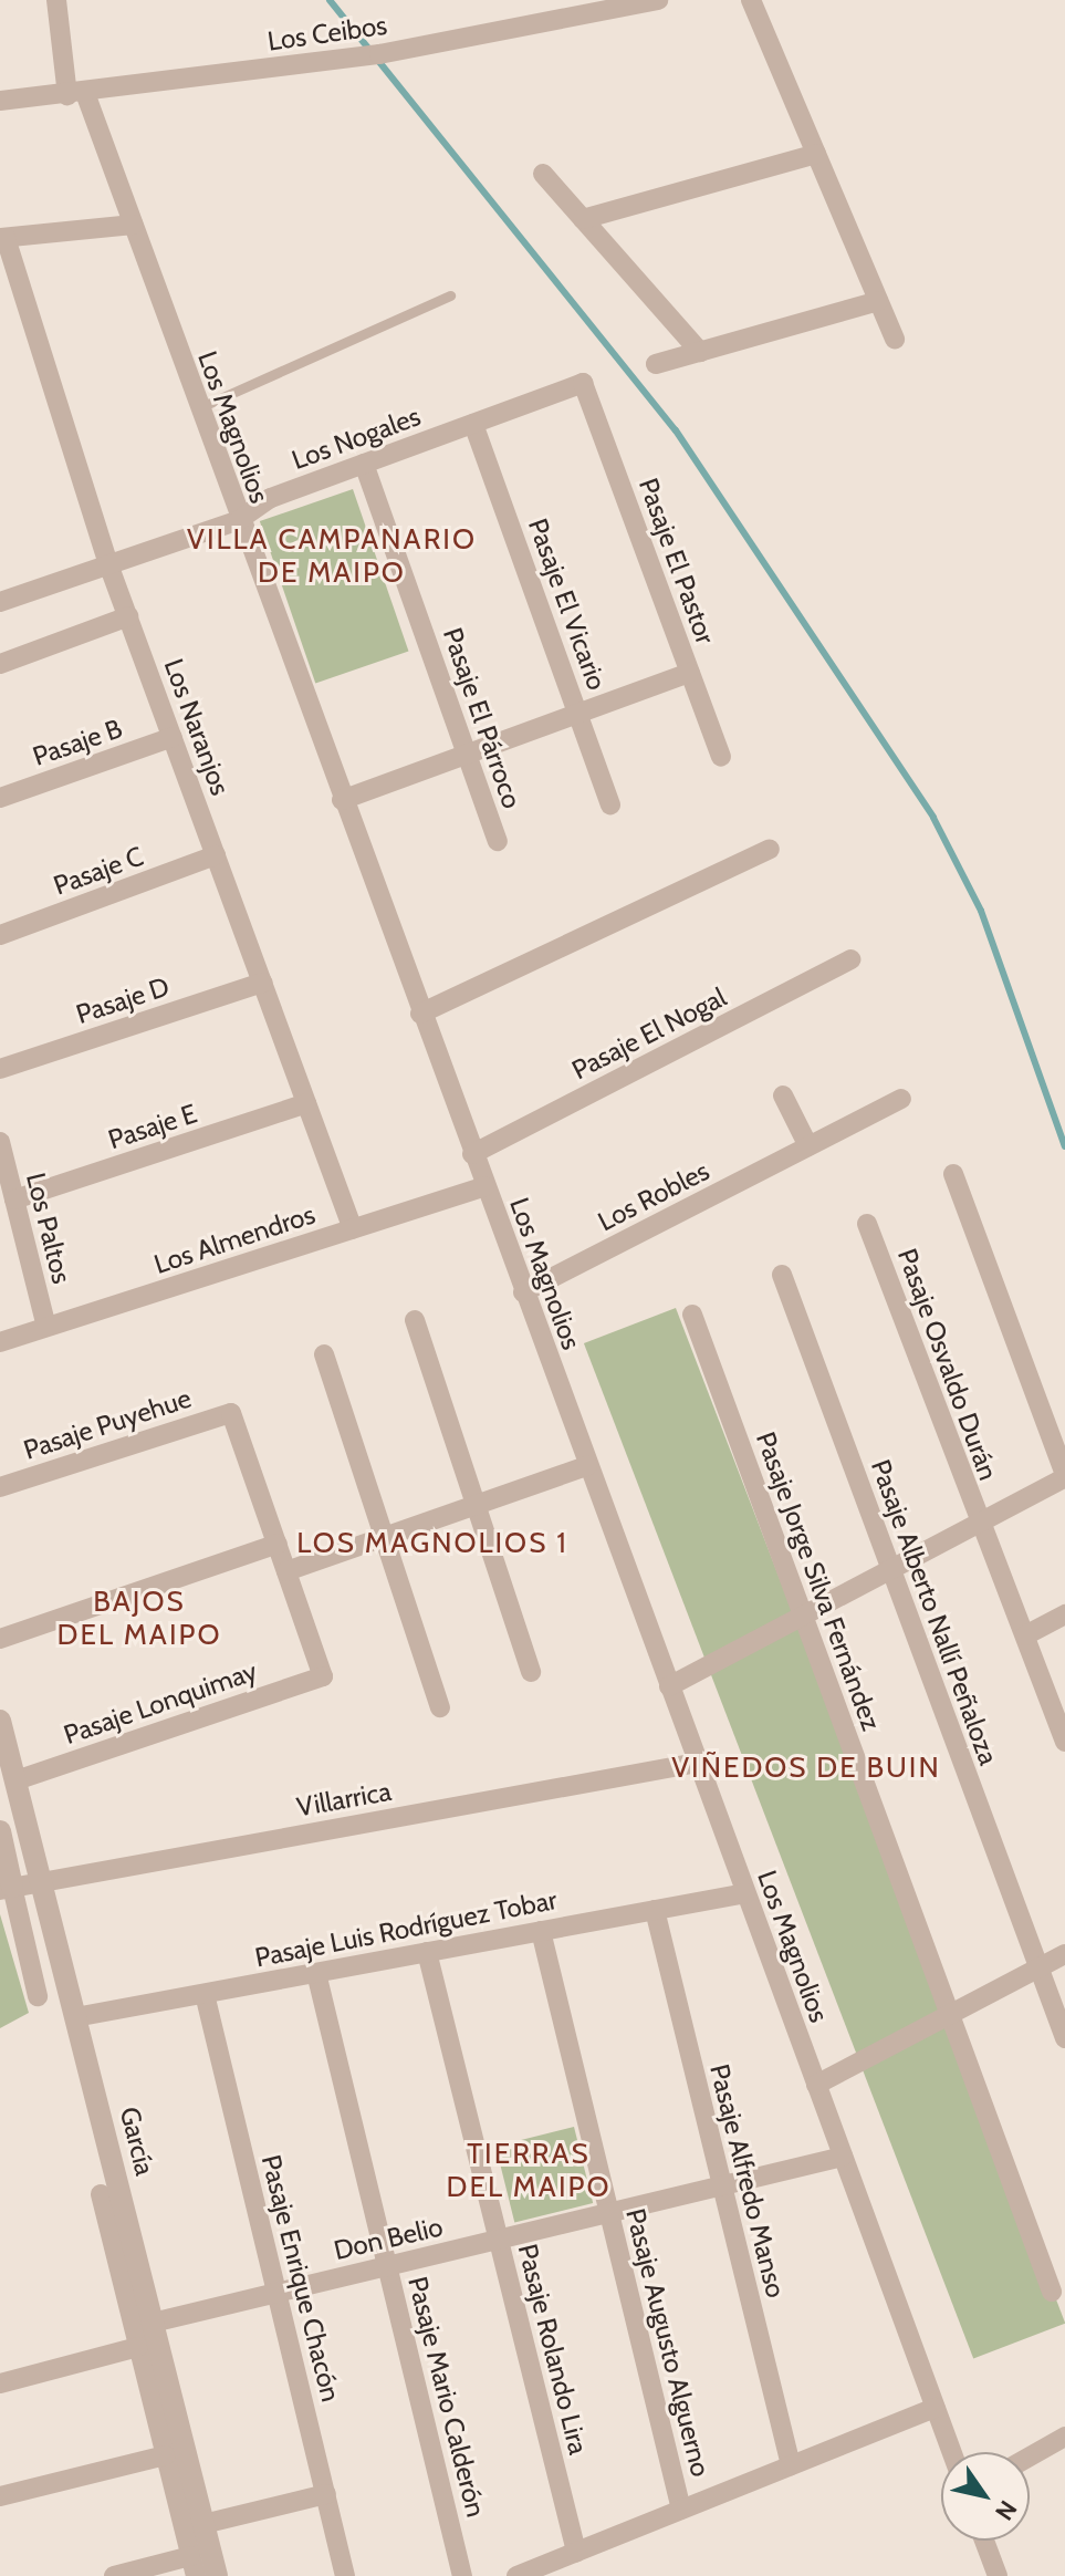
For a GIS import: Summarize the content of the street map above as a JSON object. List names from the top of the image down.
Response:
{
  "streets": {
    "street": [
      "Los Ceibos",
      "Los Magnolios",
      "Los Nogales",
      "Pasaje El Pastor",
      "Pasaje El Vicario",
      "Pasaje El Párroco",
      "Los Naranjos",
      "Pasaje B",
      "Pasaje C",
      "Pasaje D",
      "Pasaje El Nogal",
      "Pasaje E",
      "Los Robles",
      "Los Paltos",
      "Los Almendros",
      "Pasaje Osvaldo Durán",
      "Pasaje Puyehue",
      "Pasaje Jorge Silva Fernández",
      "Pasaje Alberto Nallí Peñaloza",
      "Pasaje Lonquimay",
      "Villarrica",
      "Pasaje Luis Rodríguez Tobar",
      "García",
      "Pasaje Alfredo Manso",
      "Don Belio",
      "Pasaje Enrique Chacón",
      "Pasaje Augusto Alguerno",
      "Pasaje Rolando Lira",
      "Pasaje Mario Calderón"
    ]
  },
  "crossings": [
    ["Los Ceibos", "Los Magnolios"],
    ["Los Magnolios", "Los Nogales"],
    ["Los Magnolios", "Pasaje El Nogal"],
    ["Los Magnolios", "Los Robles"],
    ["Los Magnolios", "Los Almendros"],
    ["Los Magnolios", "Villarrica"],
    ["Los Magnolios", "Pasaje Luis Rodríguez Tobar"],
    ["Los Magnolios", "Don Belio"],
    ["Los Nogales", "Pasaje El Pastor"],
    ["Los Nogales", "Pasaje El Vicario"],
    ["Los Nogales", "Pasaje El Párroco"],
    ["Los Nogales", "Los Naranjos"],
    ["Los Naranjos", "Pasaje B"],
    ["Los Naranjos", "Pasaje C"],
    ["Los Naranjos", "Pasaje D"],
    ["Los Naranjos", "Pasaje E"],
    ["Los Naranjos", "Los Almendros"],
    ["Pasaje E", "Los Paltos"],
    ["Los Paltos", "Los Almendros"],
    ["Pasaje Lonquimay", "García"],
    ["Villarrica", "García"],
    ["Pasaje Luis Rodríguez Tobar", "García"],
    ["Pasaje Luis Rodríguez Tobar", "Pasaje Alfredo Manso"],
    ["Pasaje Luis Rodríguez Tobar", "Pasaje Enrique Chacón"],
    ["Pasaje Luis Rodríguez Tobar", "Pasaje Augusto Alguerno"],
    ["Pasaje Luis Rodríguez Tobar", "Pasaje Rolando Lira"],
    ["Pasaje Luis Rodríguez Tobar", "Pasaje Mario Calderón"],
    ["García", "Don Belio"],
    ["Pasaje Alfredo Manso", "Don Belio"],
    ["Don Belio", "Pasaje Enrique Chacón"],
    ["Don Belio", "Pasaje Augusto Alguerno"],
    ["Don Belio", "Pasaje Rolando Lira"],
    ["Don Belio", "Pasaje Mario Calderón"]
  ],
  "districts": [
    "VILLA CAMPANARIO DE MAIPO",
    "LOS MAGNOLIOS 1",
    "BAJOS DEL MAIPO",
    "VIÑEDOS DE BUIN",
    "TIERRAS DEL MAIPO"
  ],
  "north": "bottom right"
}
